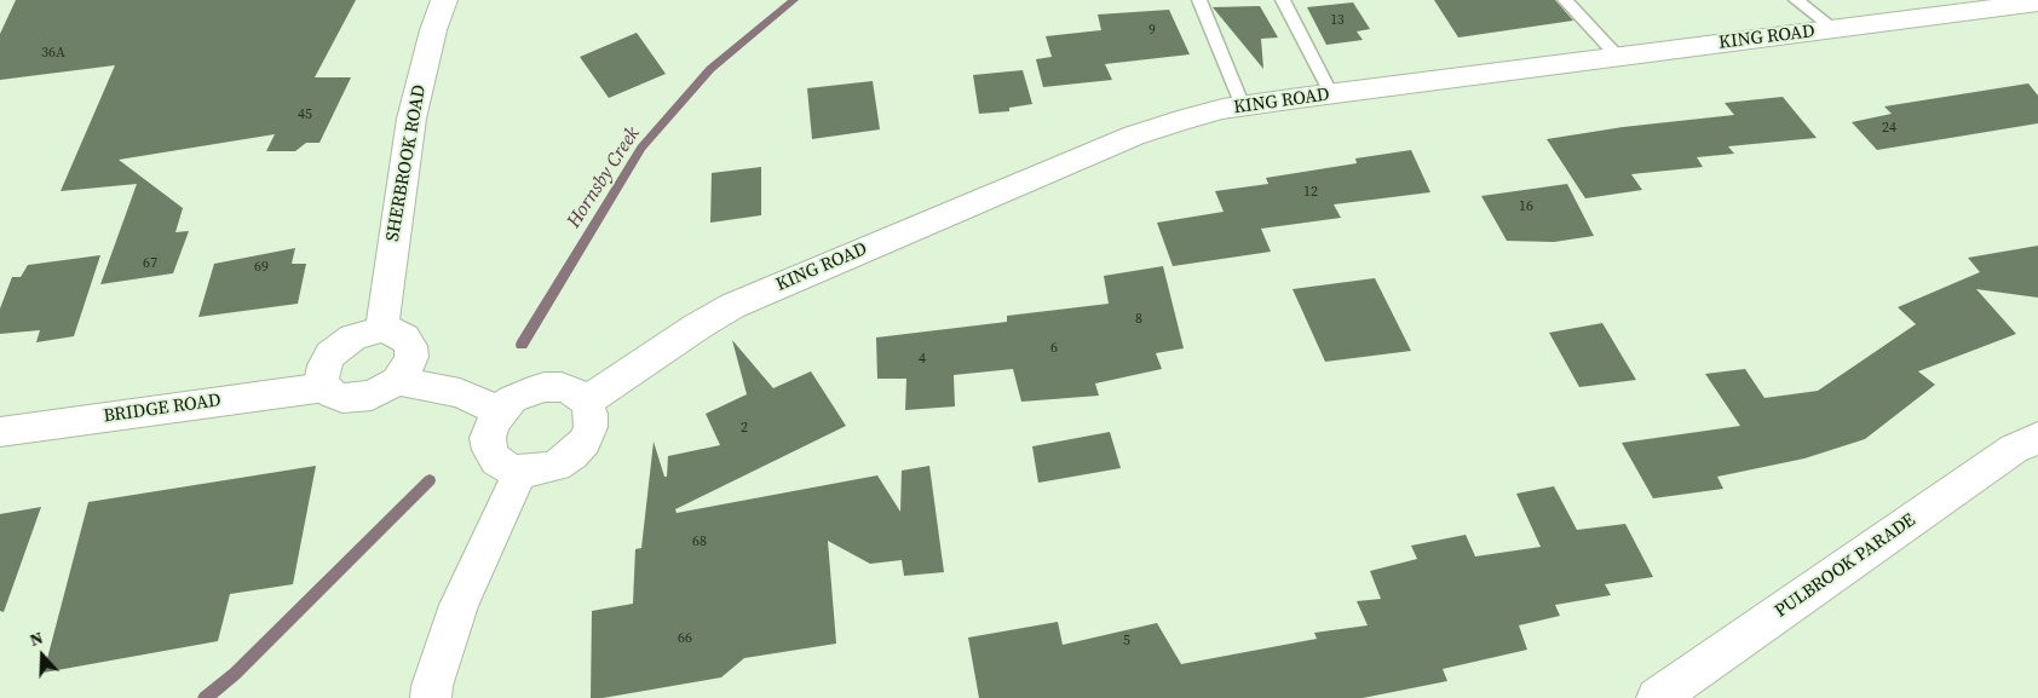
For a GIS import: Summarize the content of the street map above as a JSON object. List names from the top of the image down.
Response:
{
  "streets": {
    "street": [
      "KING ROAD",
      "SHERBROOK ROAD",
      "BRIDGE ROAD",
      "PULBROOK PARADE"
    ]
  },
  "crossings": [
    ["SHERBROOK ROAD", "BRIDGE ROAD"]
  ],
  "water": ["Hornsby Creek"],
  "house_numbers": [
    "13",
    "9",
    "36A",
    "45",
    "24",
    "12",
    "16",
    "67",
    "69",
    "8",
    "6",
    "4",
    "2",
    "68",
    "66",
    "5"
  ],
  "north": "top"
}
